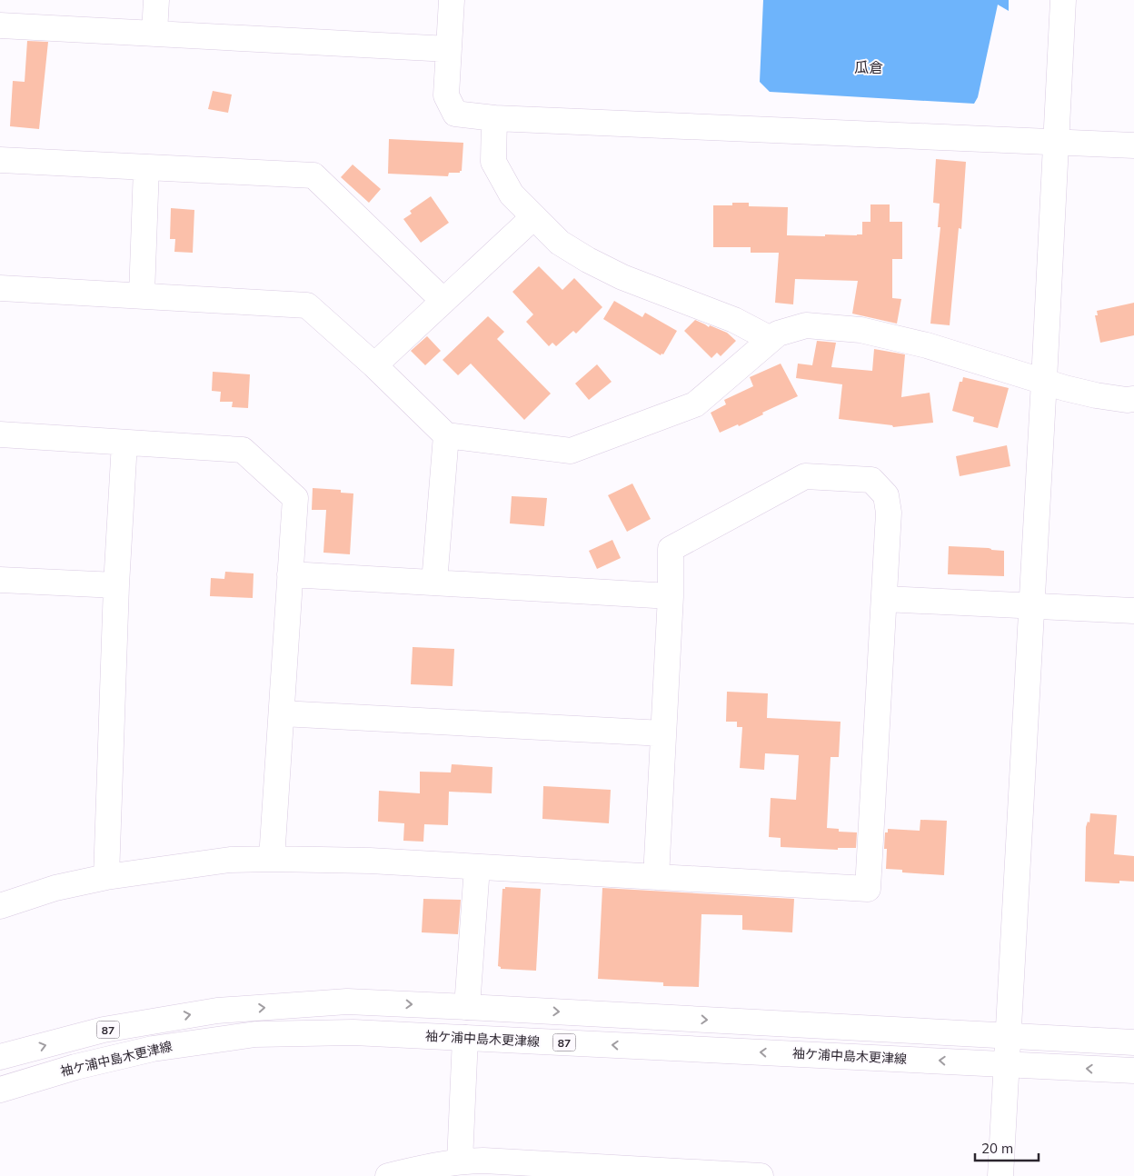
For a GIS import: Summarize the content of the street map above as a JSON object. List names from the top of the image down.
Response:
{
  "streets": {
    "street": ["87", "袖ケ浦中島木更津線"]
  },
  "districts": ["瓜倉"],
  "scale_bar": "20 m"
}
